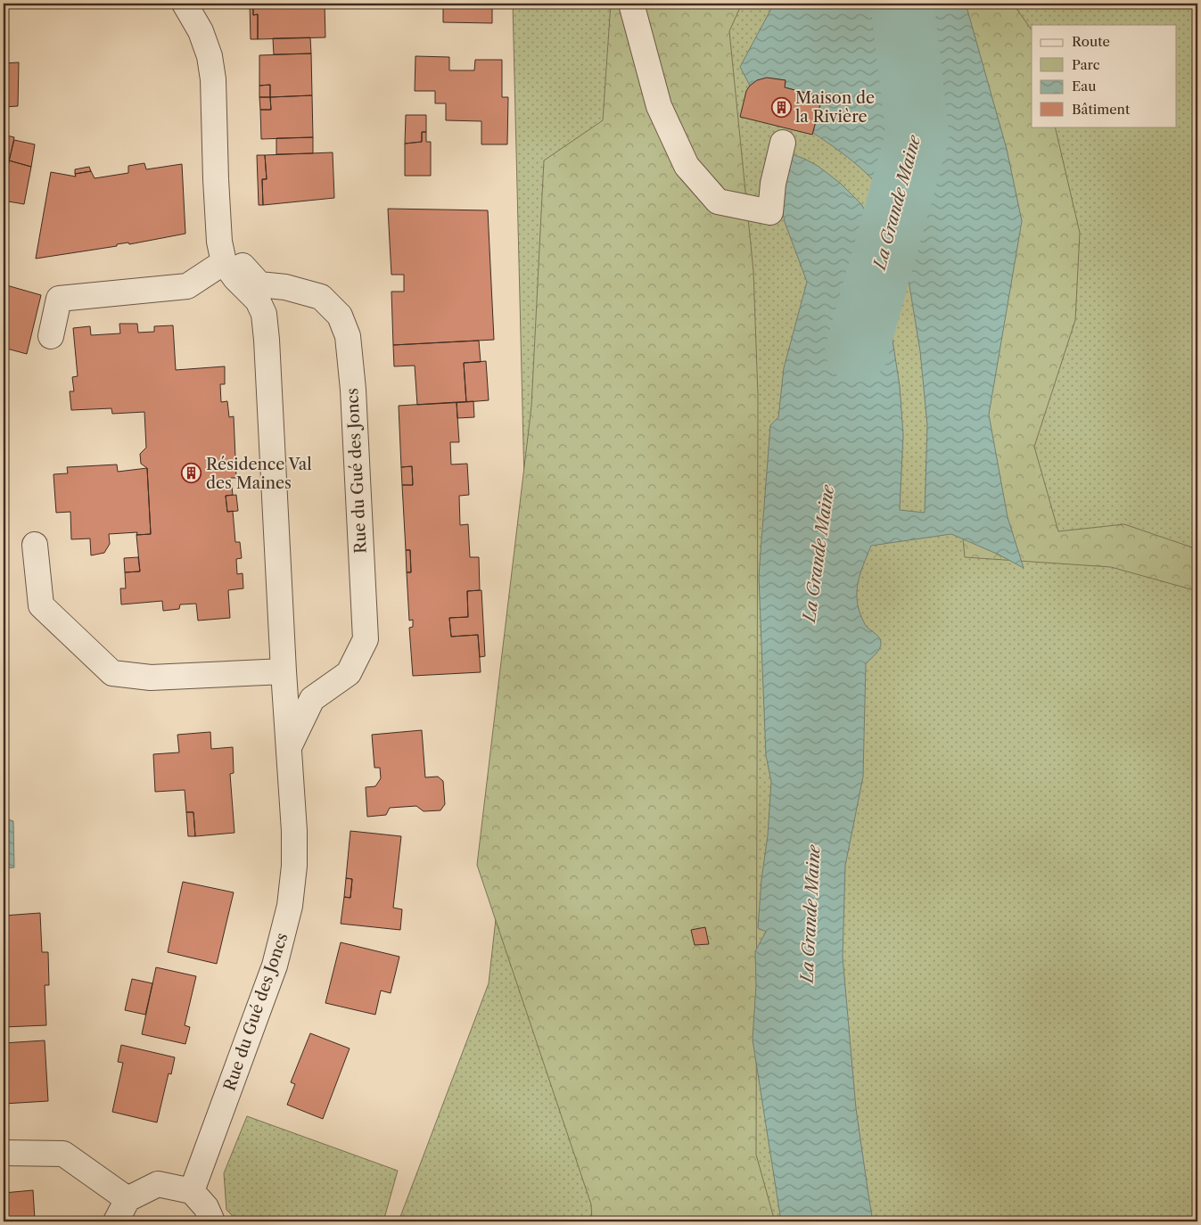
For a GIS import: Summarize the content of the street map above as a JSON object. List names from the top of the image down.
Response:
{
  "streets": {
    "street": ["Rue du Gué des Joncs"]
  },
  "water": ["La Grande Maine"],
  "places": {
    "building": ["Maison de la Rivière", "Résidence Val des Maines"]
  },
  "legend": [
    "Route",
    "Parc",
    "Eau",
    "Bâtiment"
  ]
}
